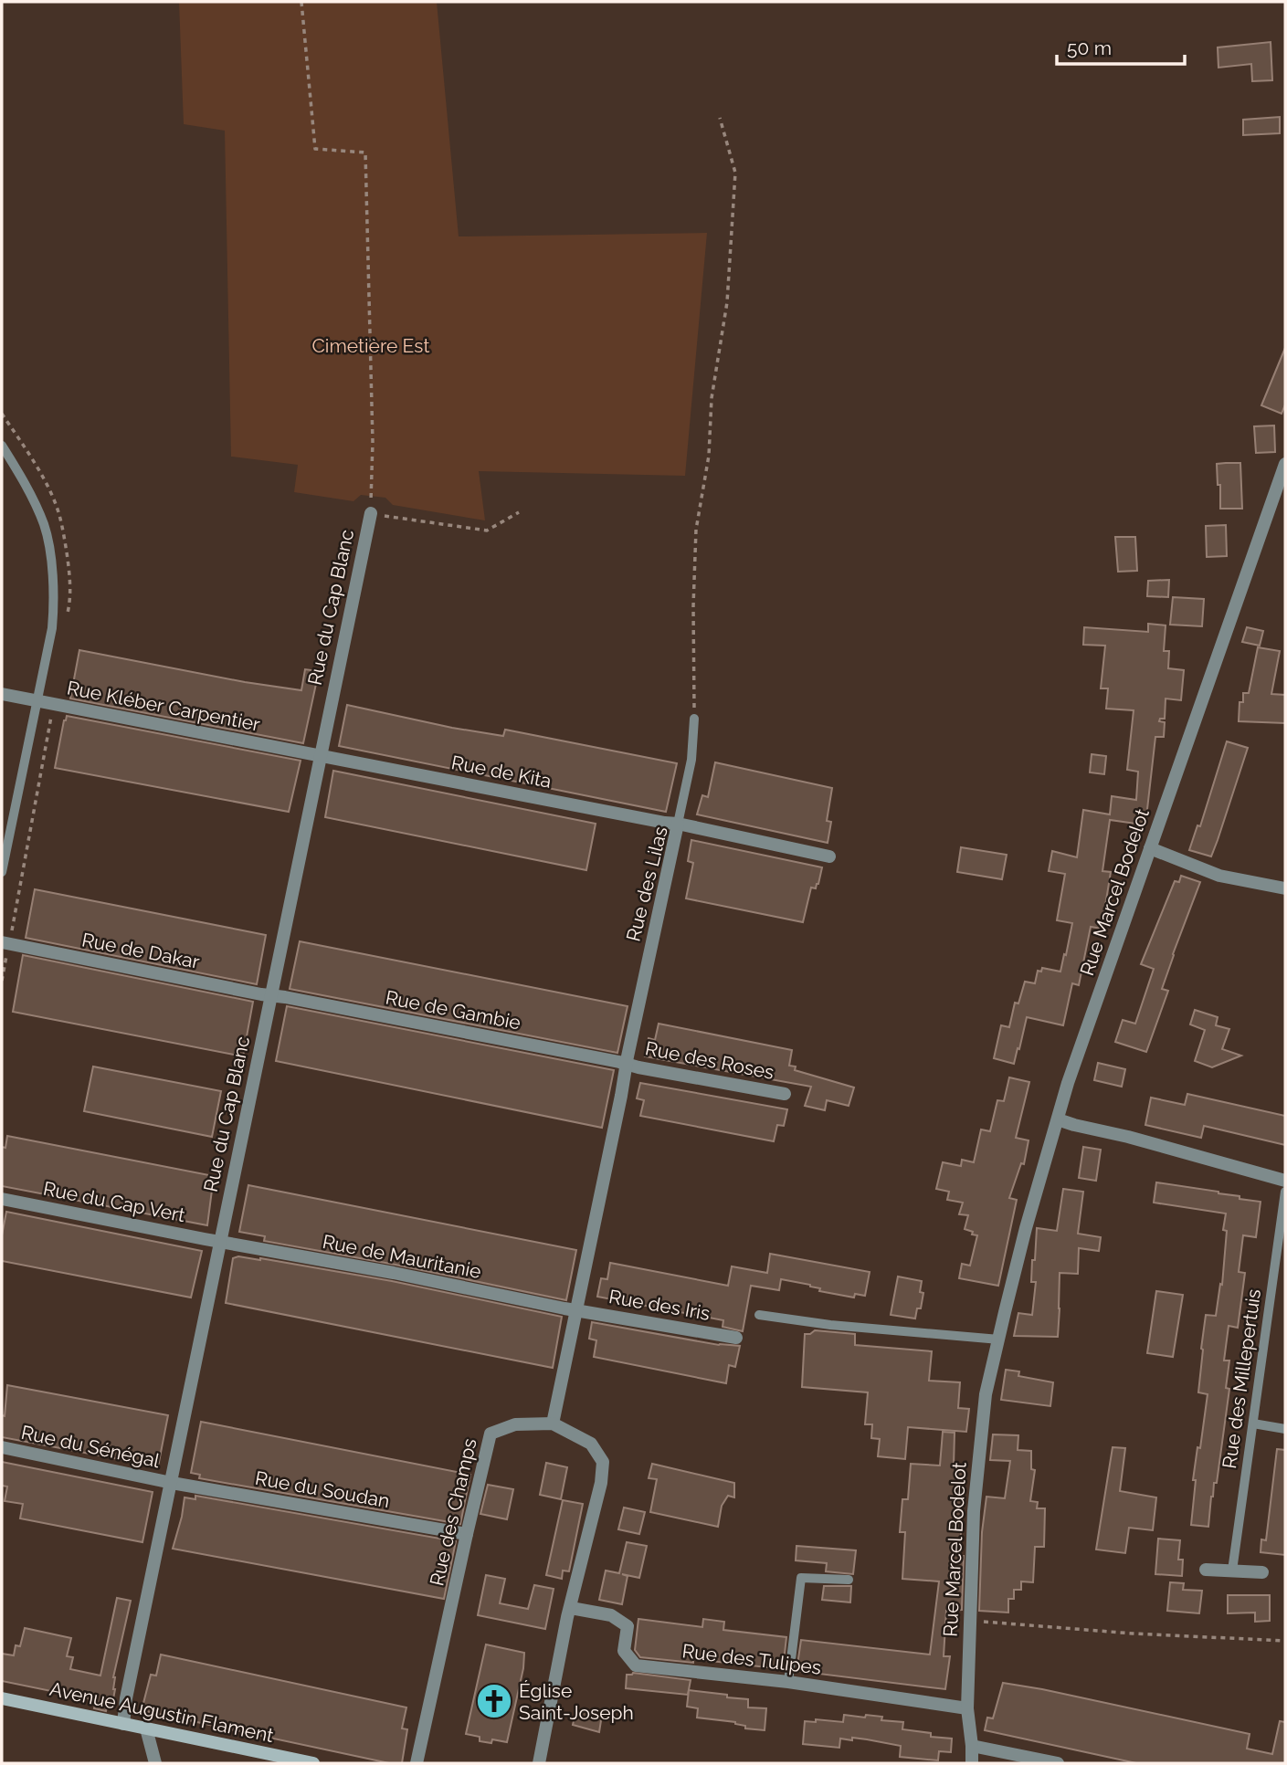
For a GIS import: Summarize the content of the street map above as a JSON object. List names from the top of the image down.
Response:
{
  "streets": {
    "street": [
      "Rue du Cap Blanc",
      "Rue Kléber Carpentier",
      "Rue de Kita",
      "Rue des Lilas",
      "Rue Marcel Bodelot",
      "Rue de Dakar",
      "Rue de Gambie",
      "Rue des Roses",
      "Rue du Cap Vert",
      "Rue de Mauritanie",
      "Rue des Iris",
      "Rue du Sénégal",
      "Rue du Soudan",
      "Rue des Champs",
      "Rue des Tulipes",
      "Avenue Augustin Flament"
    ],
    "lane": ["Rue des Millepertuis"]
  },
  "crossings": [
    ["Rue du Cap Blanc", "Rue Kléber Carpentier"],
    ["Rue du Cap Blanc", "Rue de Kita"],
    ["Rue du Cap Blanc", "Rue de Dakar"],
    ["Rue du Cap Blanc", "Rue de Gambie"],
    ["Rue du Cap Blanc", "Rue du Cap Vert"],
    ["Rue du Cap Blanc", "Rue de Mauritanie"],
    ["Rue du Cap Blanc", "Rue du Sénégal"],
    ["Rue du Cap Blanc", "Rue du Soudan"],
    ["Rue du Cap Blanc", "Avenue Augustin Flament"],
    ["Rue Kléber Carpentier", "Rue de Kita"],
    ["Rue de Kita", "Rue des Lilas"],
    ["Rue des Lilas", "Rue de Gambie"],
    ["Rue des Lilas", "Rue des Roses"],
    ["Rue des Lilas", "Rue de Mauritanie"],
    ["Rue des Lilas", "Rue des Iris"],
    ["Rue des Lilas", "Rue des Champs"],
    ["Rue Marcel Bodelot", "Rue des Tulipes"],
    ["Rue de Dakar", "Rue de Gambie"],
    ["Rue de Gambie", "Rue des Roses"],
    ["Rue du Cap Vert", "Rue de Mauritanie"],
    ["Rue de Mauritanie", "Rue des Iris"],
    ["Rue du Sénégal", "Rue du Soudan"],
    ["Rue du Soudan", "Rue des Champs"],
    ["Rue des Champs", "Rue des Tulipes"]
  ],
  "parks": ["Cimetière Est"],
  "places": {
    "church": ["Église Saint-Joseph"]
  },
  "scale_bar": "50 m"
}
